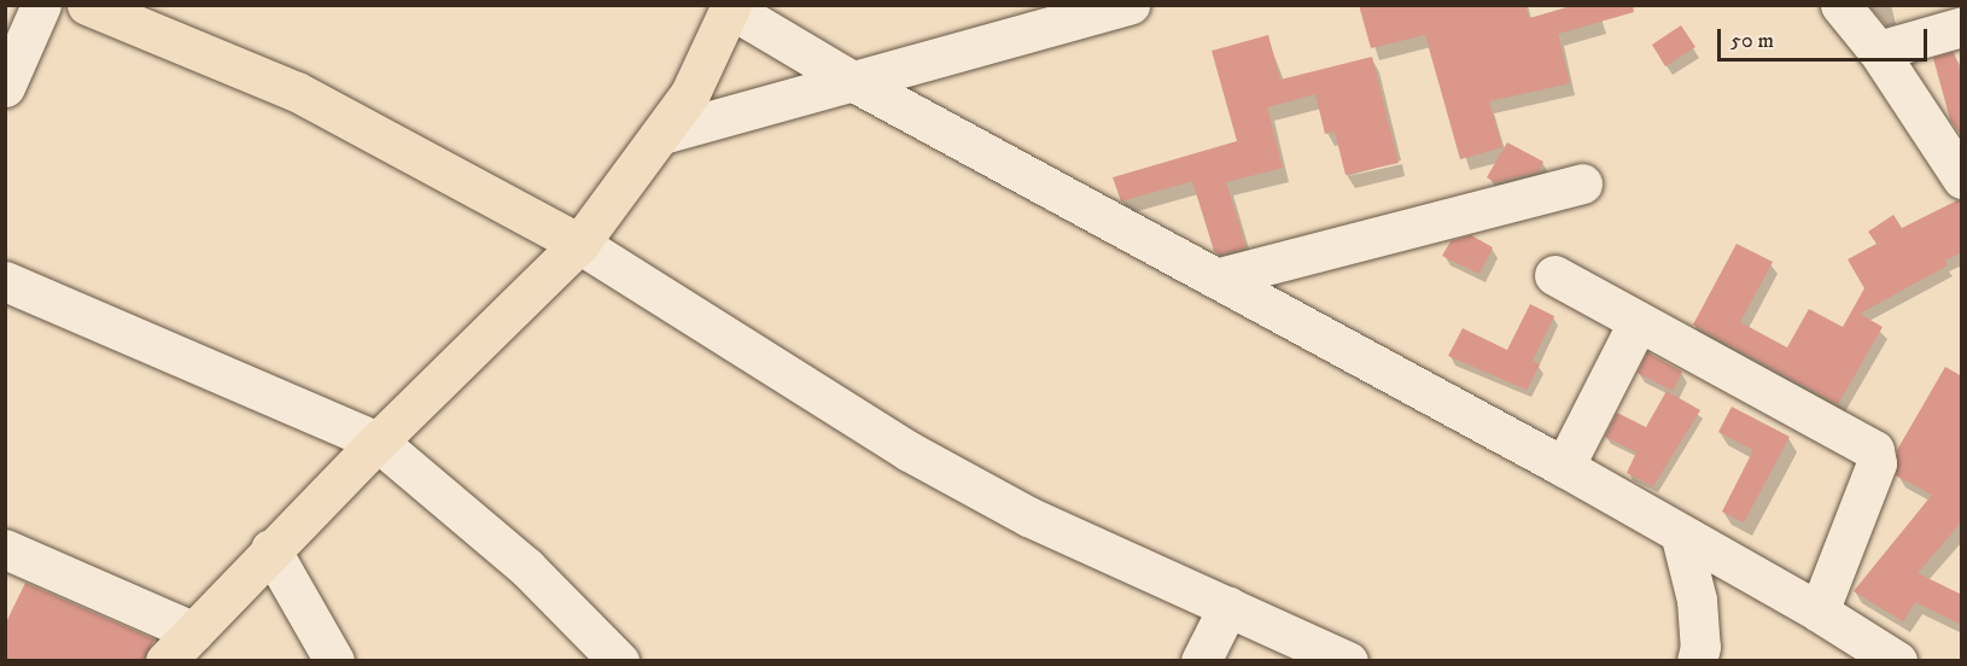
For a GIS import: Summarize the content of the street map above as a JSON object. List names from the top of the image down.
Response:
{
  "scale_bar": "50 m"
}
